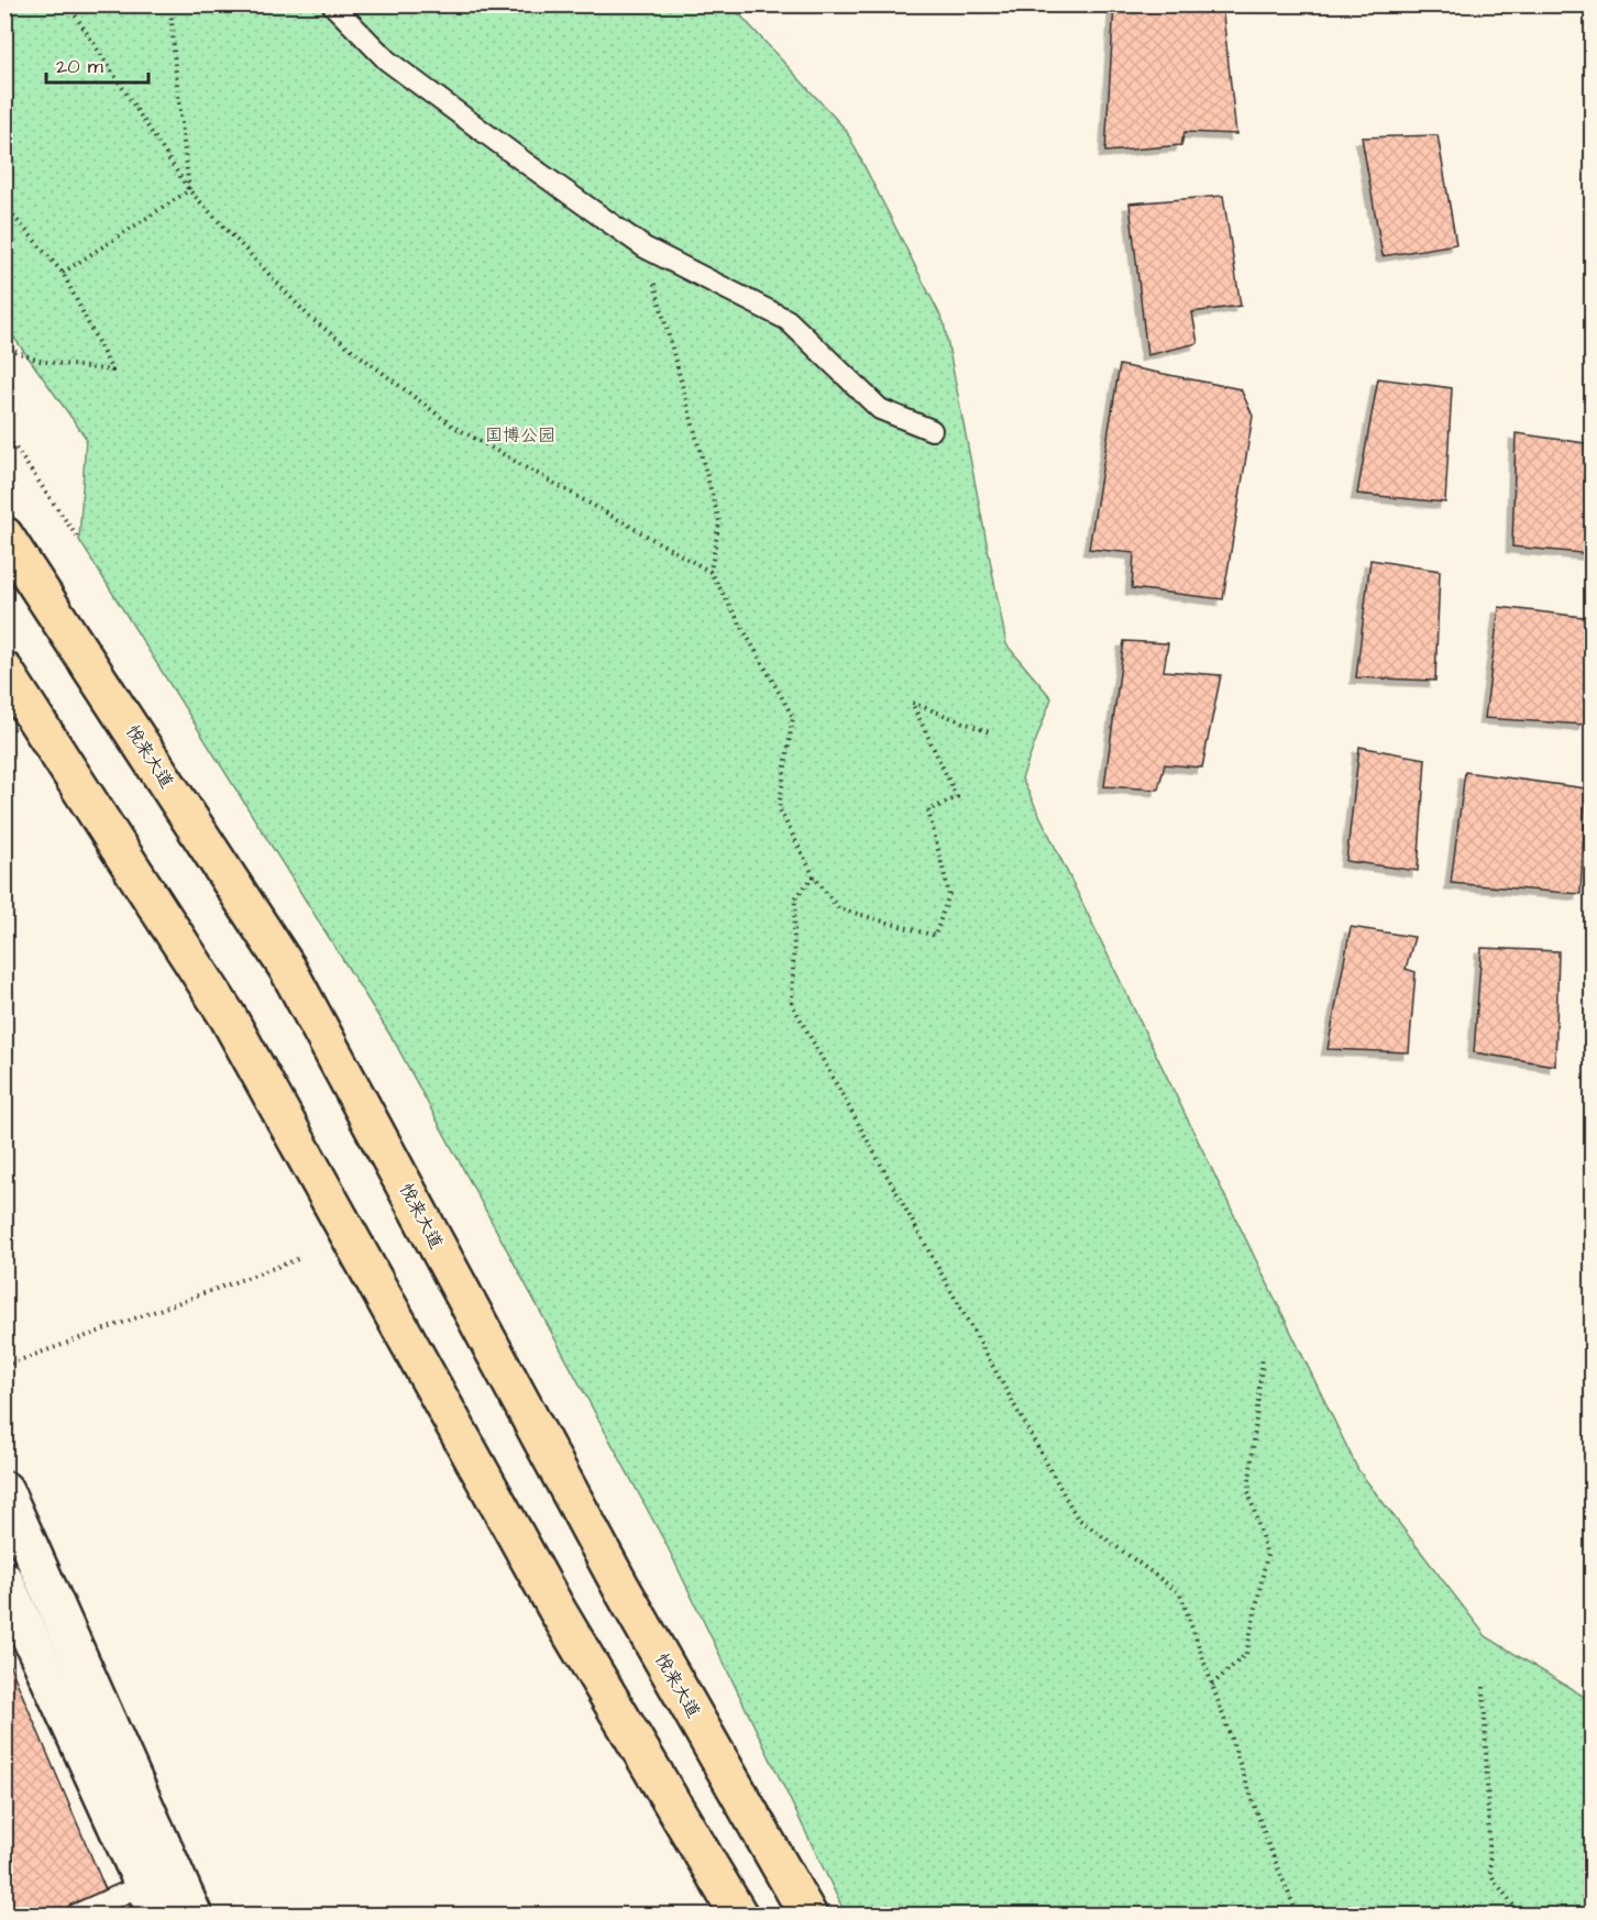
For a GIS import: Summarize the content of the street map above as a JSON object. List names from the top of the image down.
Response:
{
  "streets": {
    "main road": ["悦来大道"]
  },
  "parks": ["国博公园"],
  "scale_bar": "20 m"
}
